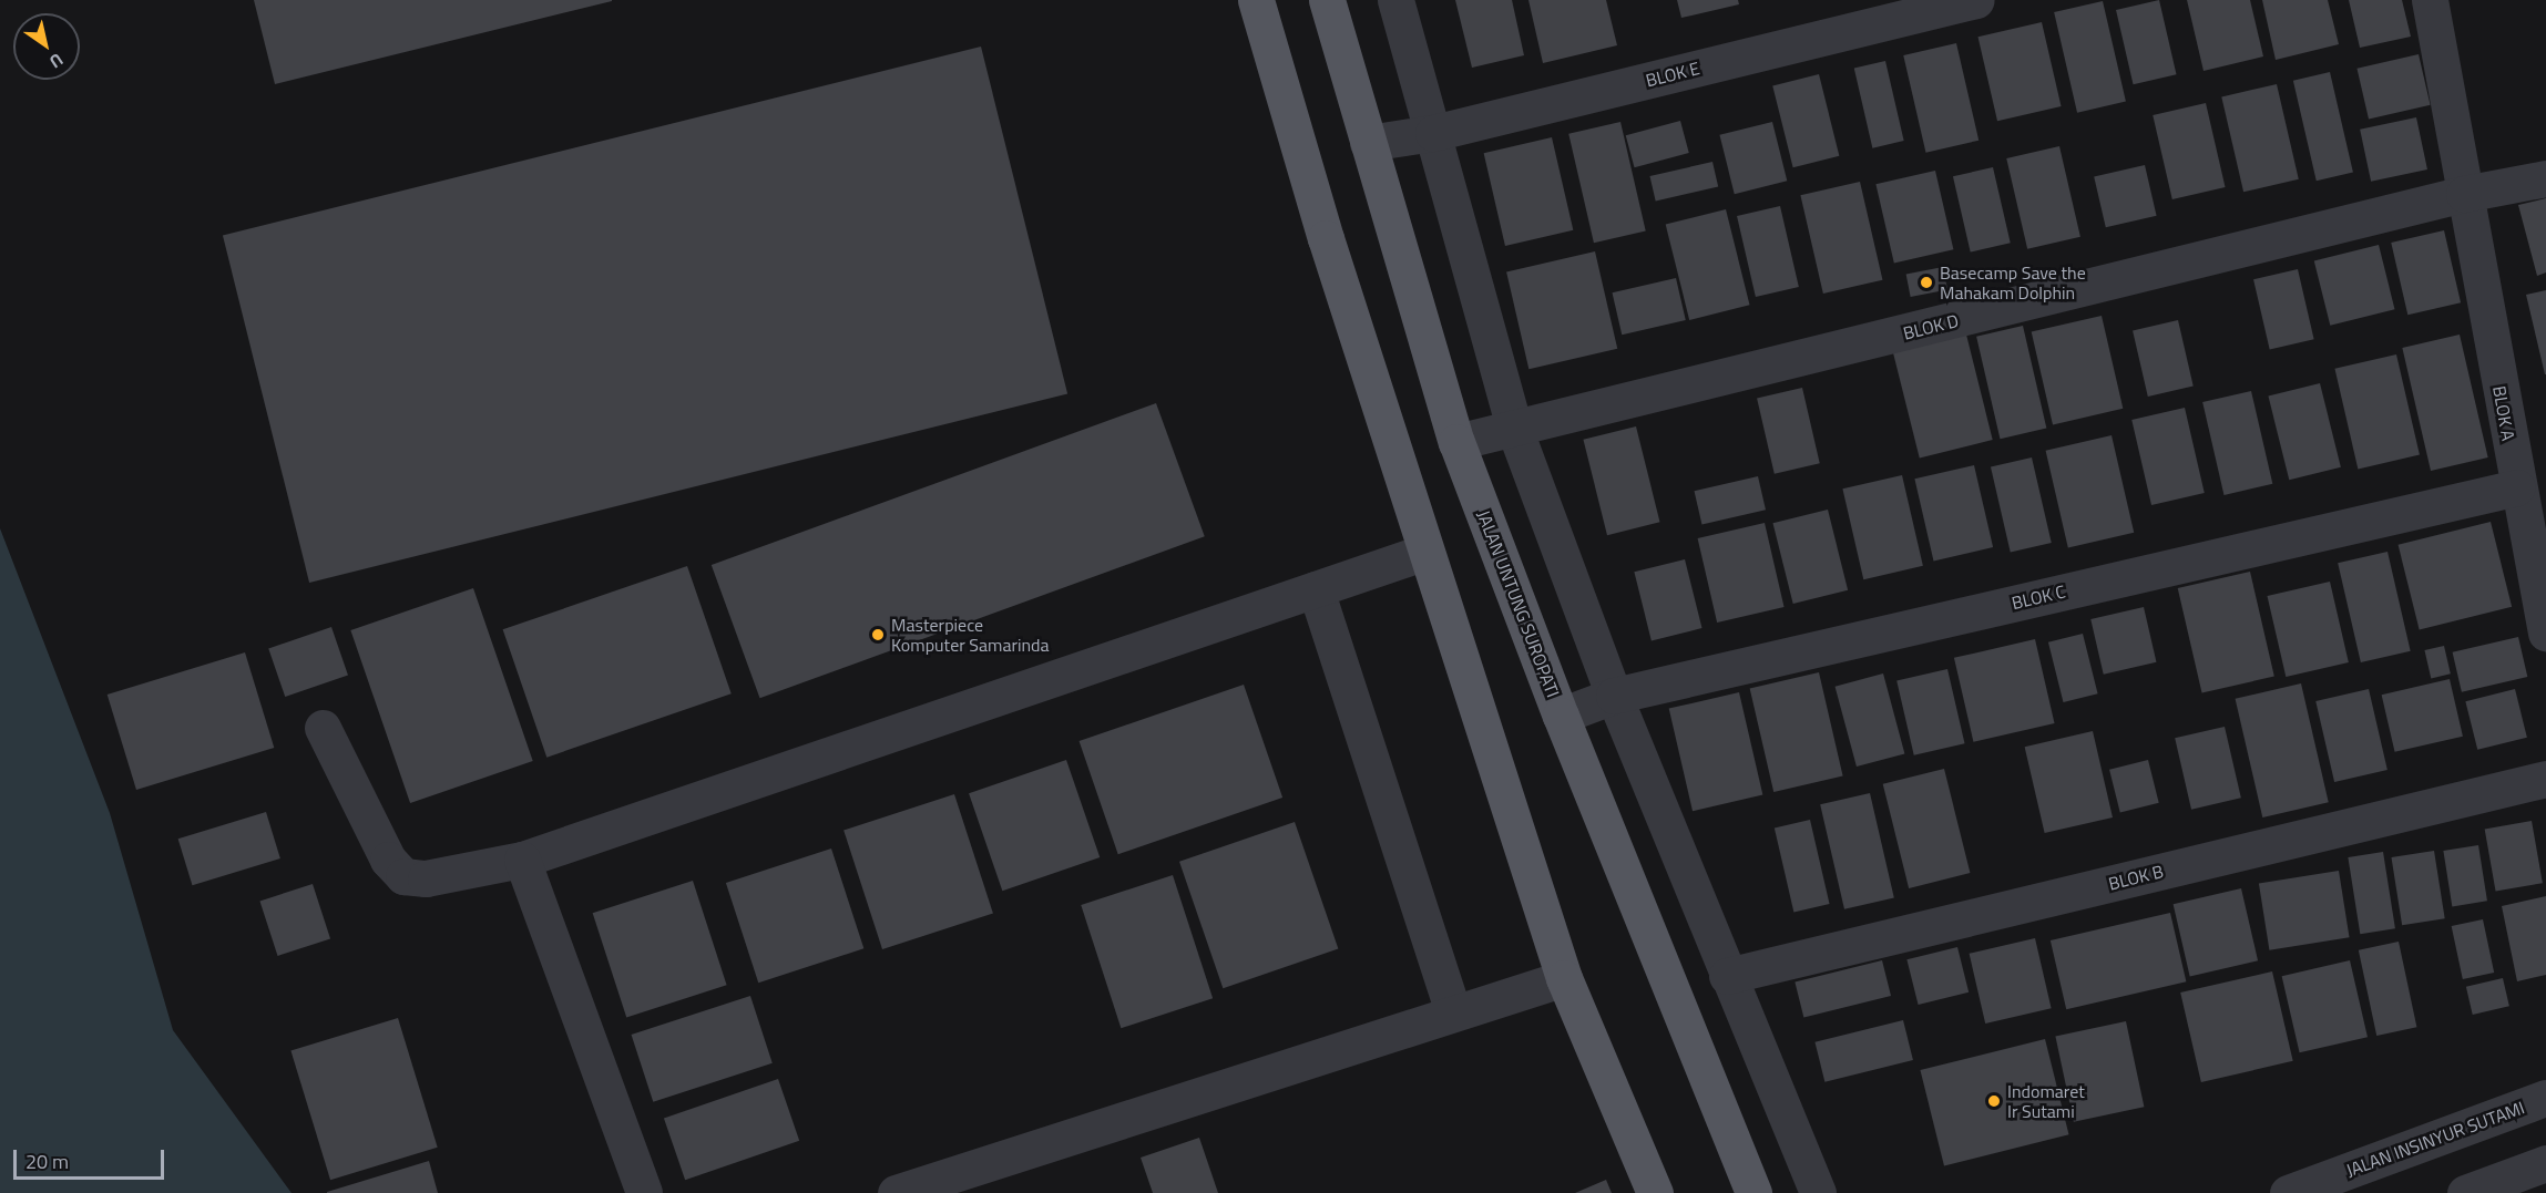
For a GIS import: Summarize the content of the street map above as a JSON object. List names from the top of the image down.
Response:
{
  "streets": {
    "main road": ["JALAN UNTUNG SUROPATI"],
    "street": [
      "BLOK E",
      "BLOK D",
      "BLOK A",
      "BLOK C",
      "BLOK B",
      "JALAN INSINYUR SUTAMI"
    ]
  },
  "crossings": [
    ["BLOK E", "JALAN UNTUNG SUROPATI"],
    ["BLOK D", "BLOK A"],
    ["BLOK D", "JALAN UNTUNG SUROPATI"],
    ["BLOK A", "BLOK C"],
    ["BLOK C", "JALAN UNTUNG SUROPATI"]
  ],
  "places": ["Basecamp Save the Mahakam Dolphin", "Masterpiece Komputer Samarinda", "Indomaret Ir Sutami"],
  "scale_bar": "20 m",
  "north": "bottom right"
}
